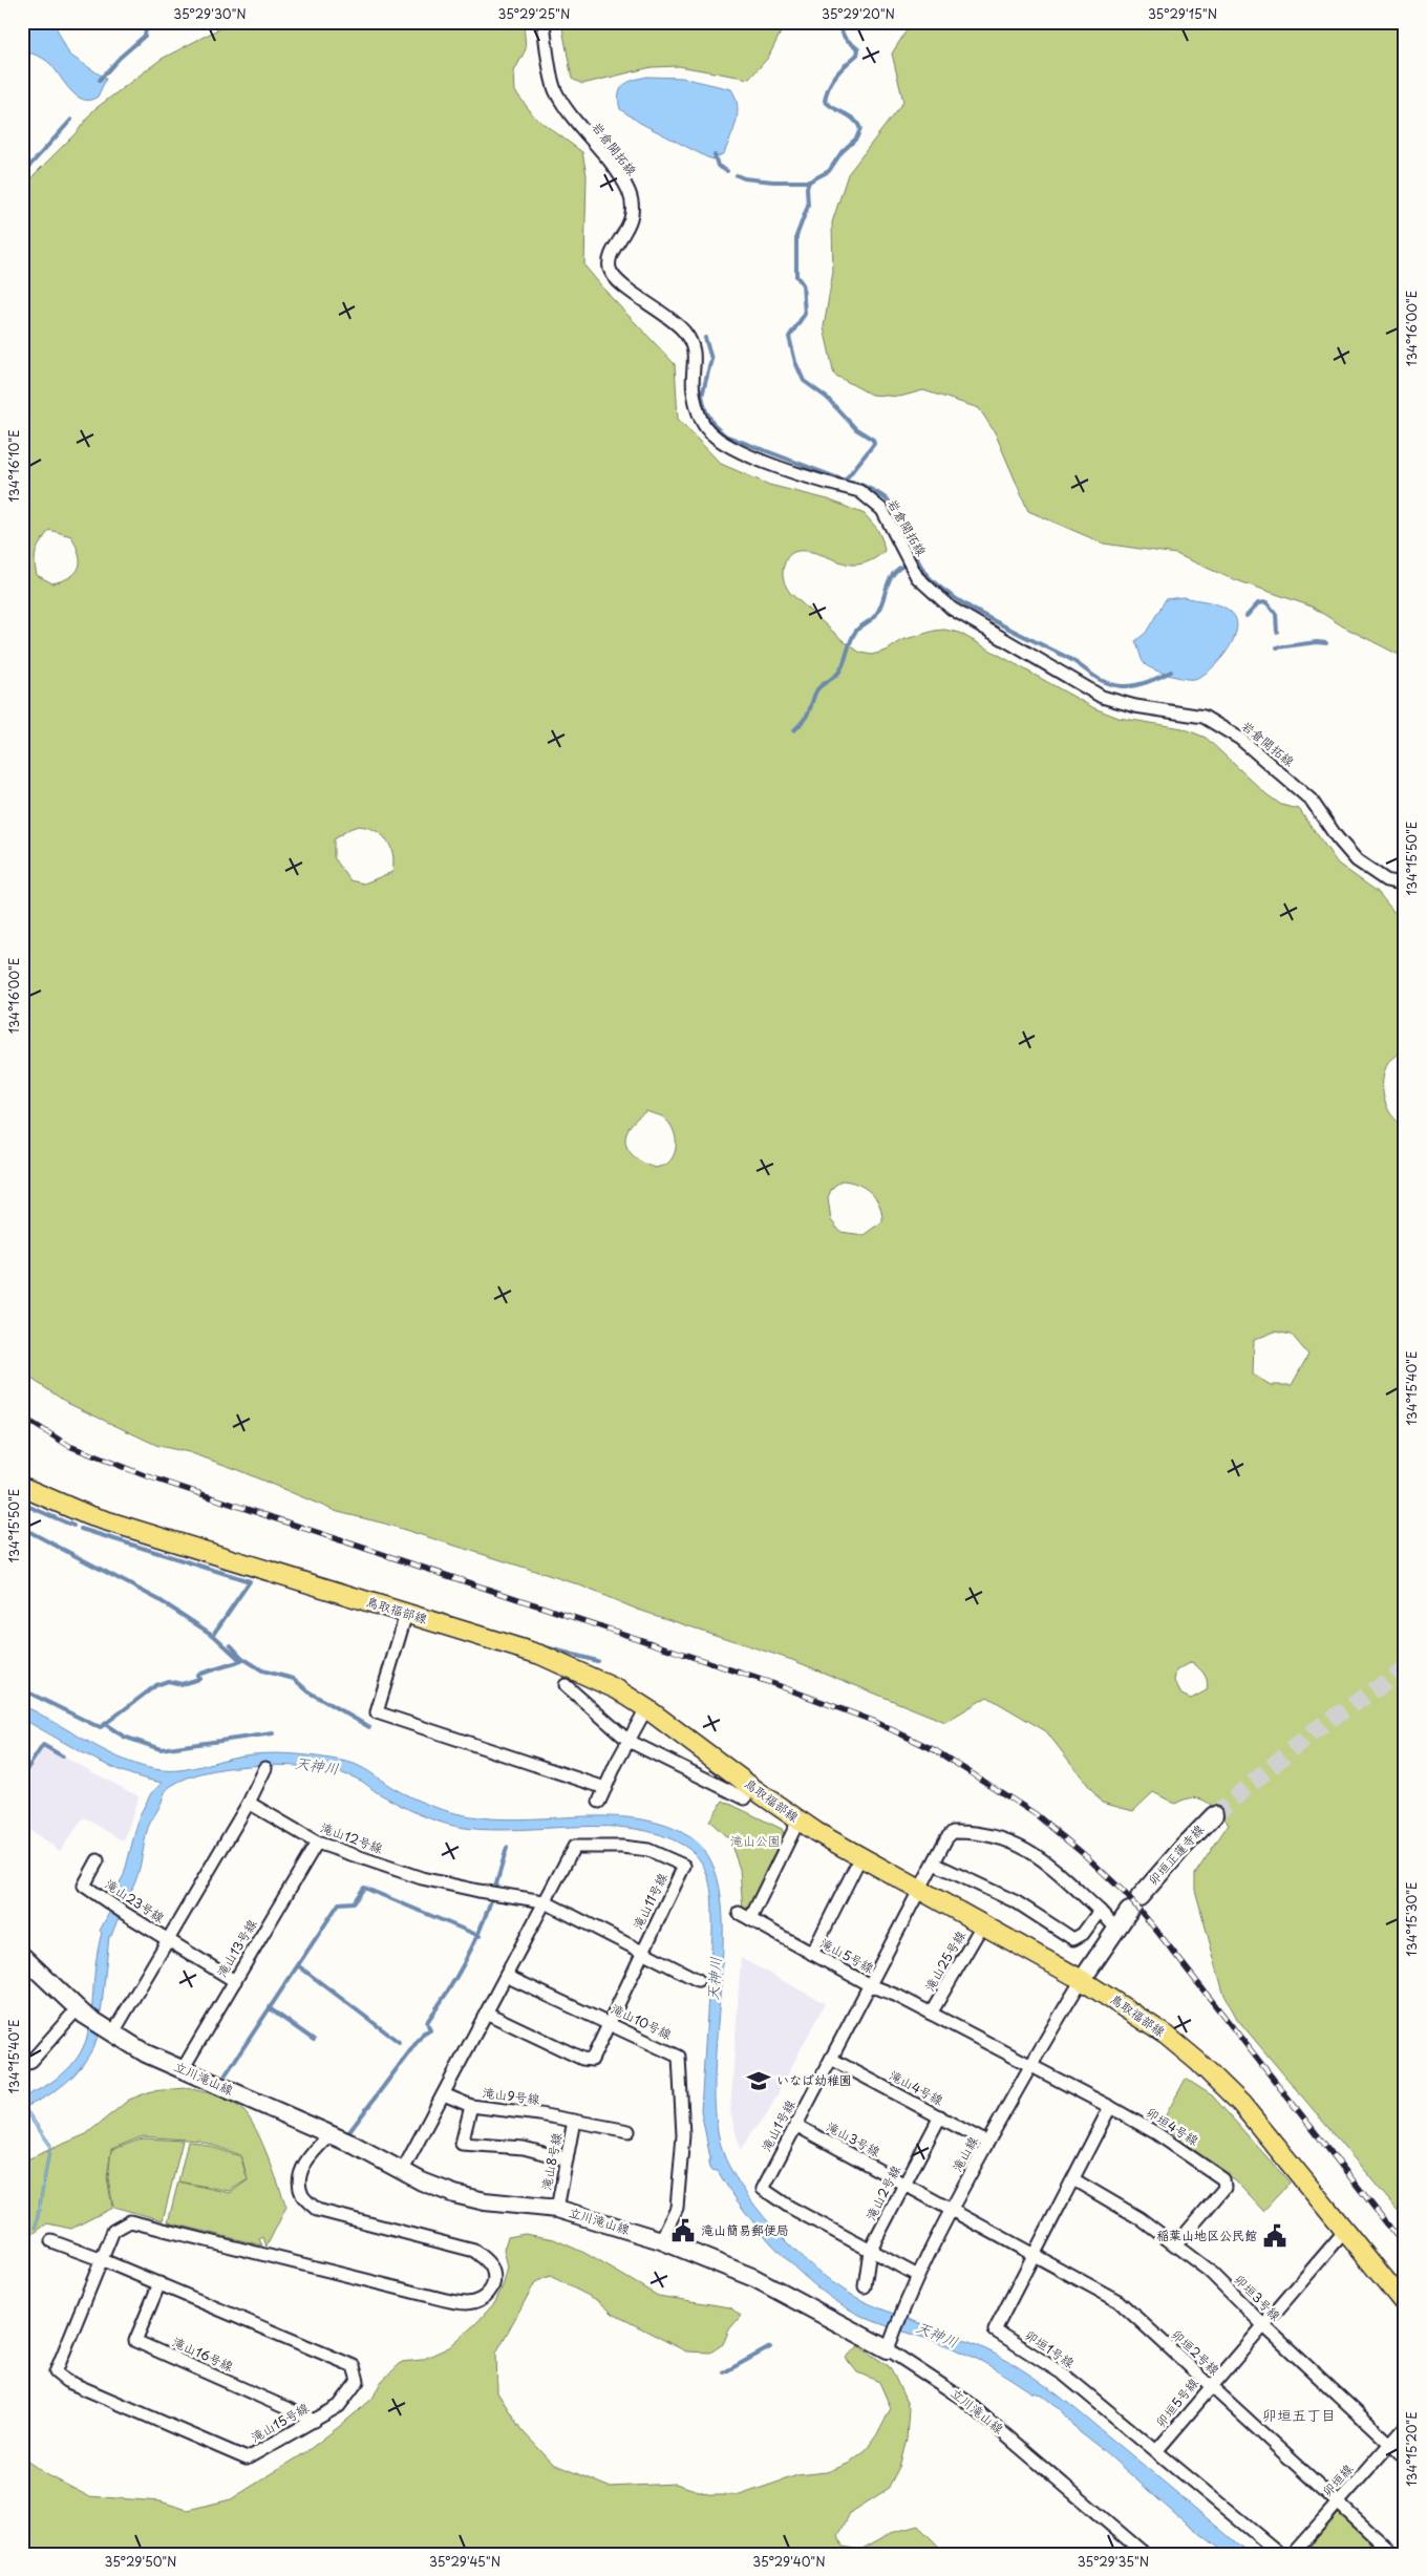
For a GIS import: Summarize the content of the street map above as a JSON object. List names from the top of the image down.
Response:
{
  "streets": {
    "main road": ["鳥取福部線"],
    "street": [
      "岩倉開拓線",
      "滝山12号線",
      "卯垣正蓮寺線",
      "滝山23号線",
      "滝山11号線",
      "滝山13号線",
      "滝山5号線",
      "滝山25号線",
      "滝山10号線",
      "立川滝山線",
      "滝山4号線",
      "滝山9号線",
      "滝山1号線",
      "卯垣4号線",
      "滝山3号線",
      "滝山線",
      "滝山8号線",
      "滝山2号線",
      "卯垣3号線",
      "卯垣1号線",
      "卯垣2号線",
      "滝山16号線",
      "卯垣5号線",
      "滝山15号線",
      "卯垣線"
    ]
  },
  "crossings": [
    ["鳥取福部線", "滝山25号線"],
    ["鳥取福部線", "滝山1号線"],
    ["鳥取福部線", "滝山線"],
    ["鳥取福部線", "卯垣5号線"],
    ["滝山12号線", "滝山11号線"],
    ["滝山12号線", "滝山13号線"],
    ["滝山11号線", "滝山10号線"],
    ["滝山11号線", "立川滝山線"],
    ["滝山13号線", "立川滝山線"],
    ["滝山5号線", "滝山25号線"],
    ["滝山5号線", "滝山1号線"],
    ["滝山5号線", "卯垣4号線"],
    ["滝山5号線", "滝山線"],
    ["滝山10号線", "立川滝山線"],
    ["立川滝山線", "滝山線"],
    ["立川滝山線", "滝山8号線"],
    ["立川滝山線", "滝山15号線"],
    ["滝山4号線", "滝山1号線"],
    ["滝山4号線", "滝山線"],
    ["滝山4号線", "滝山2号線"],
    ["滝山9号線", "滝山8号線"],
    ["滝山1号線", "滝山3号線"],
    ["滝山1号線", "滝山線"],
    ["滝山1号線", "滝山2号線"],
    ["卯垣4号線", "滝山線"],
    ["卯垣4号線", "卯垣3号線"],
    ["卯垣4号線", "卯垣1号線"],
    ["滝山3号線", "滝山線"],
    ["滝山3号線", "滝山2号線"],
    ["滝山3号線", "卯垣2号線"],
    ["滝山線", "卯垣2号線"],
    ["卯垣3号線", "卯垣1号線"],
    ["卯垣3号線", "卯垣5号線"],
    ["卯垣3号線", "卯垣線"],
    ["卯垣1号線", "卯垣2号線"],
    ["卯垣1号線", "卯垣5号線"],
    ["卯垣2号線", "卯垣5号線"],
    ["卯垣2号線", "卯垣線"],
    ["滝山16号線", "滝山15号線"]
  ],
  "districts": ["卯垣五丁目"],
  "water": ["天神川"],
  "parks": ["滝山公園"],
  "places": {
    "school or university": ["いなば幼稚園"],
    "public building": ["滝山簡易郵便局", "稲葉山地区公民館"]
  },
  "coordinates": [
    "35°29'30\"N",
    "35°29'25\"N",
    "35°29'20\"N",
    "35°29'15\"N",
    "134°16'00\"E",
    "134°16'10\"E",
    "134°15'50\"E",
    "134°15'40\"E",
    "134°15'30\"E",
    "134°15'20\"E",
    "35°29'50\"N",
    "35°29'45\"N",
    "35°29'40\"N",
    "35°29'35\"N"
  ]
}
